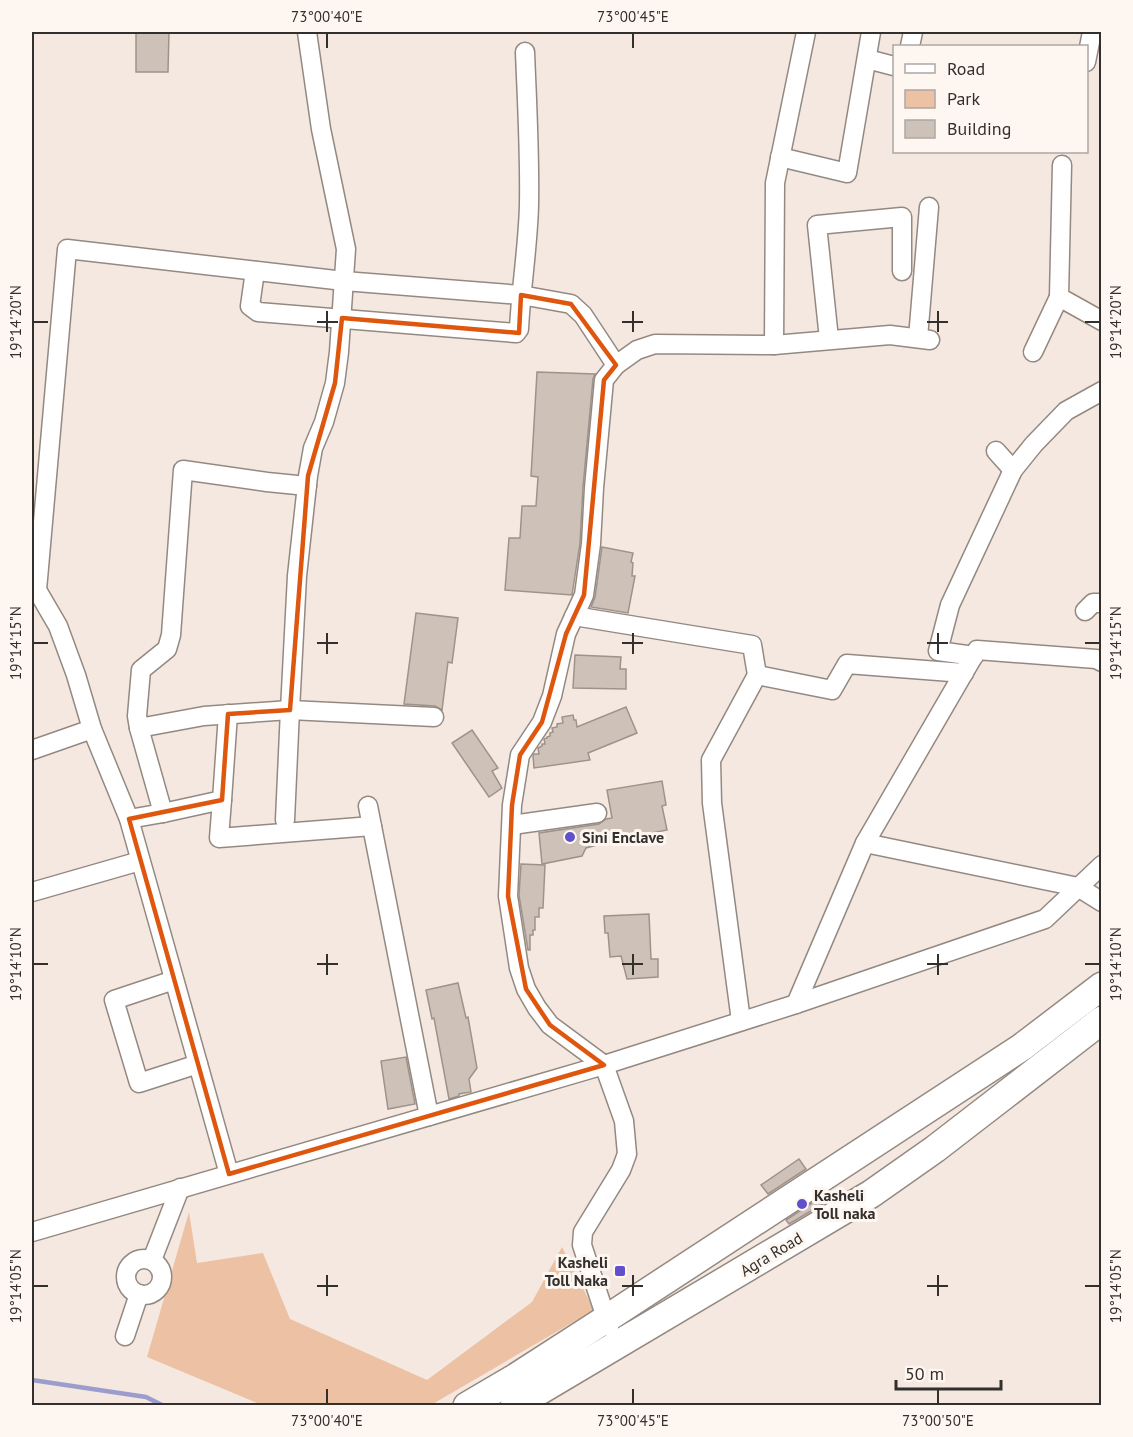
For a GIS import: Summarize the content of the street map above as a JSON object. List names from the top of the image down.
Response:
{
  "streets": {
    "highway": ["Agra Road"]
  },
  "places": {
    "other": ["Sini Enclave", "Kasheli Toll naka"],
    "transit": ["Kasheli Toll Naka"]
  },
  "legend": ["Road", "Park", "Building"],
  "scale_bar": "50 m",
  "coordinates": [
    "73°00'40\"E",
    "73°00'45\"E",
    "19°14'20\"N",
    "19°14'15\"N",
    "19°14'10\"N",
    "19°14'05\"N",
    "73°00'50\"E"
  ]
}
